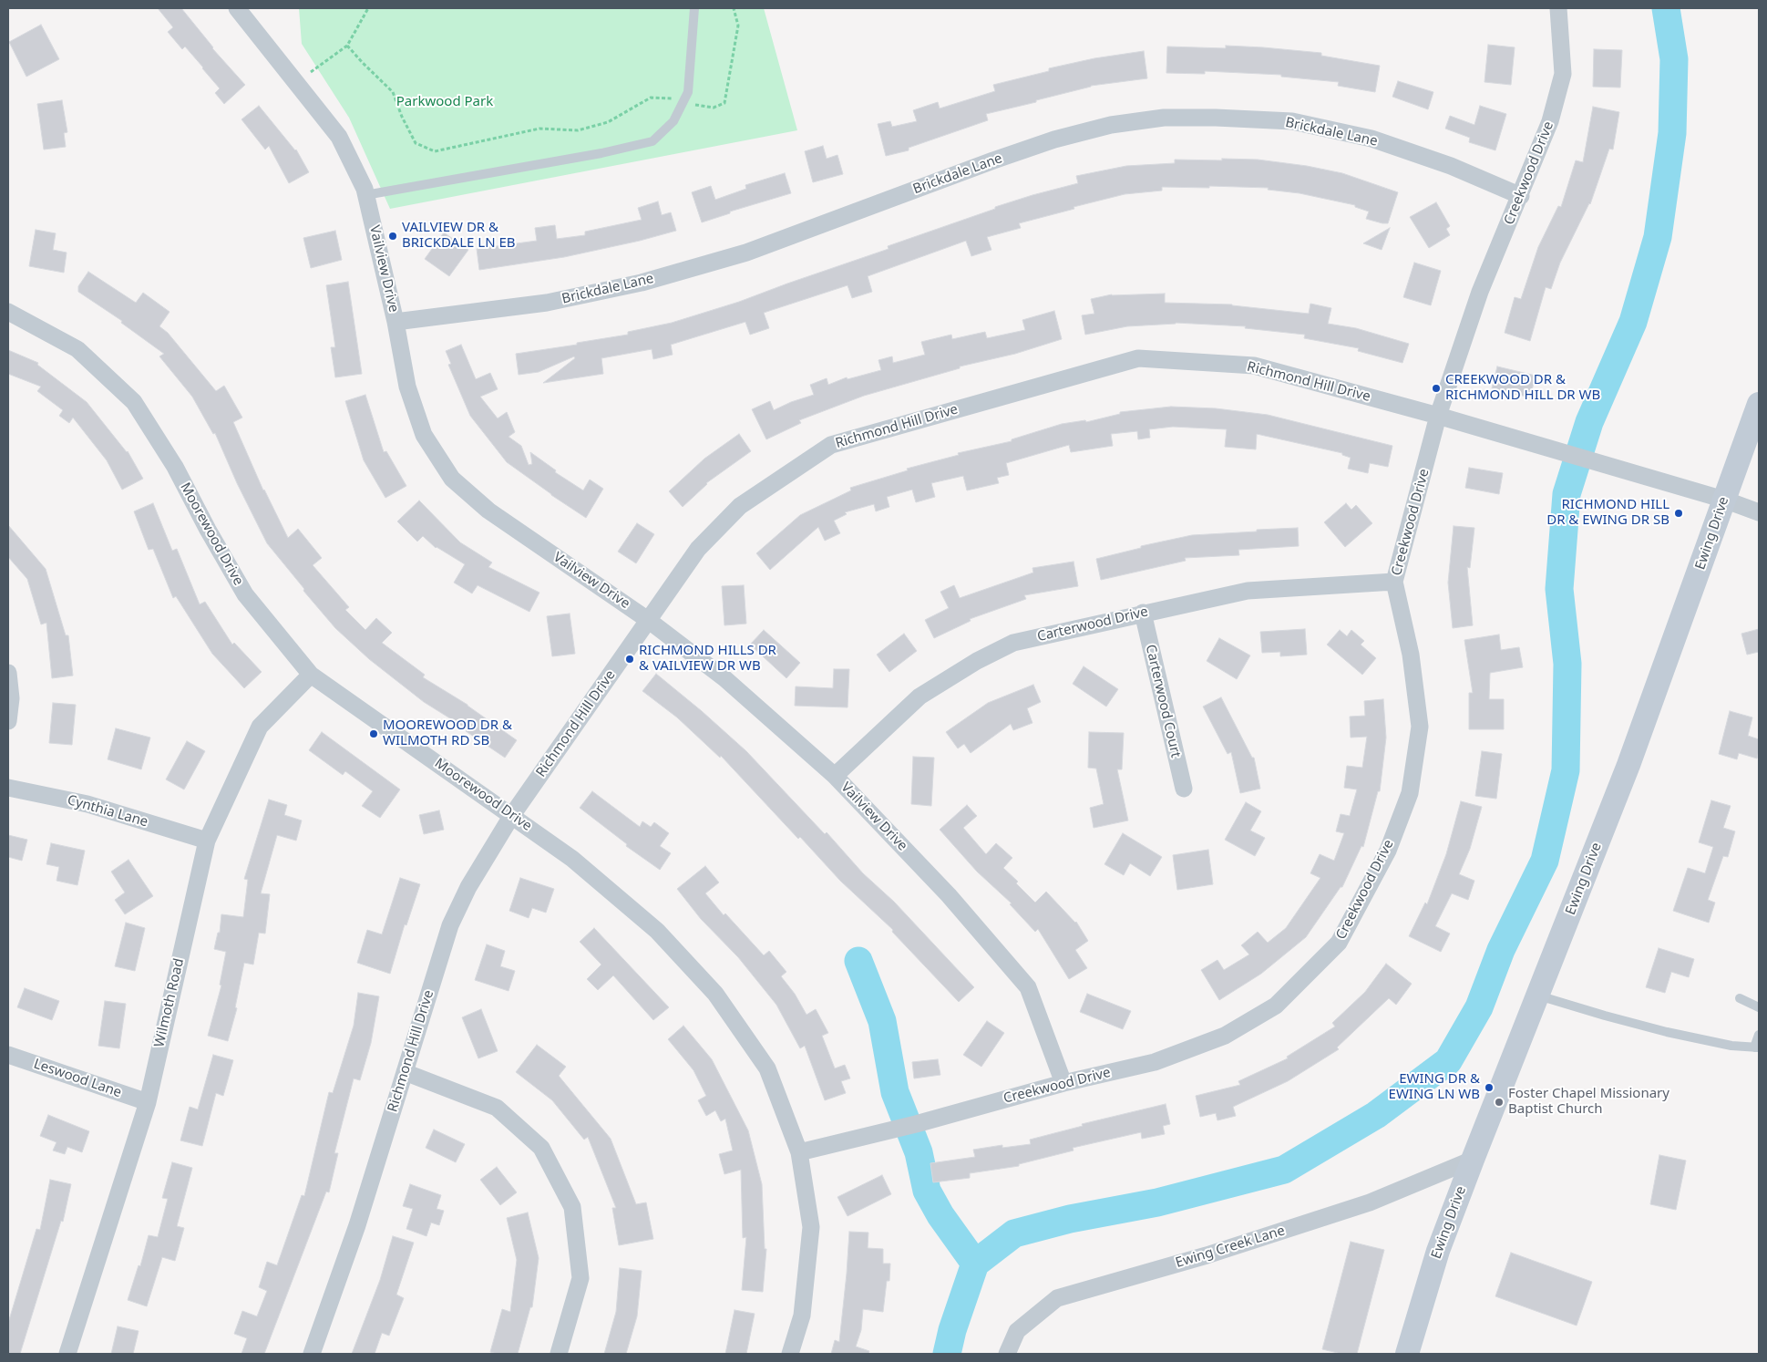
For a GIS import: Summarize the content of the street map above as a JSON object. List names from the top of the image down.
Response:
{
  "streets": {
    "main road": ["Ewing Drive"],
    "street": [
      "Brickdale Lane",
      "Creekwood Drive",
      "Vailview Drive",
      "Richmond Hill Drive",
      "Moorewood Drive",
      "Carterwood Drive",
      "Carterwood Court",
      "Cynthia Lane",
      "Wilmoth Road",
      "Leswood Lane",
      "Ewing Creek Lane"
    ]
  },
  "crossings": [
    ["Brickdale Lane", "Creekwood Drive"],
    ["Brickdale Lane", "Vailview Drive"],
    ["Creekwood Drive", "Vailview Drive"],
    ["Creekwood Drive", "Richmond Hill Drive"],
    ["Creekwood Drive", "Moorewood Drive"],
    ["Creekwood Drive", "Carterwood Drive"],
    ["Vailview Drive", "Richmond Hill Drive"],
    ["Vailview Drive", "Carterwood Drive"],
    ["Richmond Hill Drive", "Ewing Drive"],
    ["Richmond Hill Drive", "Moorewood Drive"],
    ["Ewing Drive", "Ewing Creek Lane"],
    ["Moorewood Drive", "Wilmoth Road"],
    ["Carterwood Drive", "Carterwood Court"],
    ["Cynthia Lane", "Wilmoth Road"],
    ["Wilmoth Road", "Leswood Lane"]
  ],
  "parks": ["Parkwood Park"],
  "places": [
    "VAILVIEW DR & BRICKDALE LN EB",
    "CREEKWOOD DR & RICHMOND HILL DR WB",
    "RICHMOND HILL DR & EWING DR SB",
    "RICHMOND HILLS DR & VAILVIEW DR WB",
    "MOOREWOOD DR & WILMOTH RD SB",
    "EWING DR & EWING LN WB",
    "Foster Chapel Missionary Baptist Church"
  ]
}
